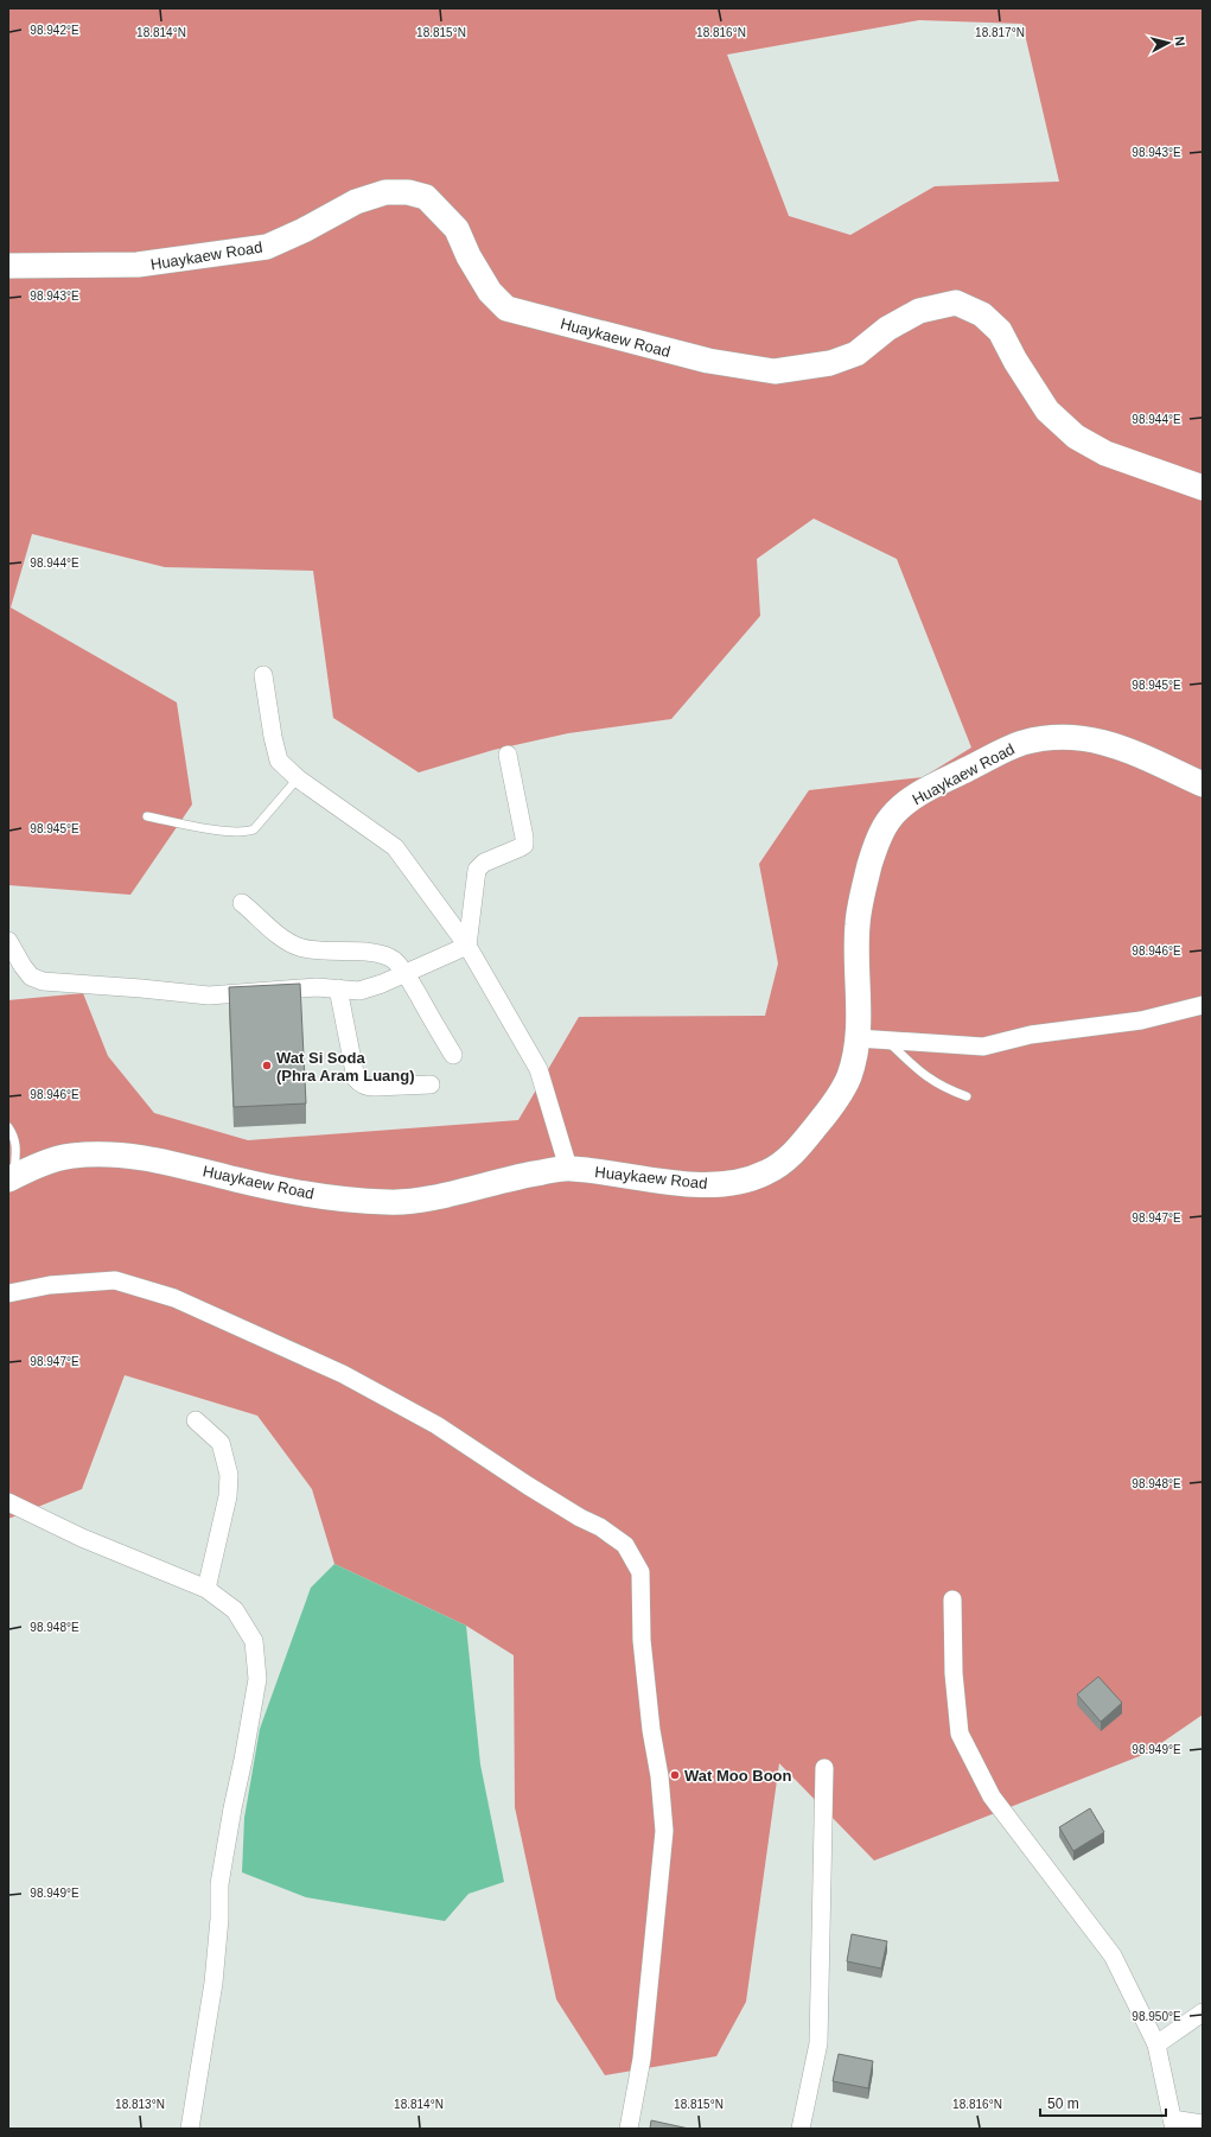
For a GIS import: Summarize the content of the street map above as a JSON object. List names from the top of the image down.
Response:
{
  "streets": {
    "main road": ["Huaykaew Road"]
  },
  "places": ["Wat Si Soda (Phra Aram Luang)", "Wat Moo Boon"],
  "scale_bar": "50 m",
  "north": "right",
  "coordinates": [
    "98.942°E",
    "18.814°N",
    "18.815°N",
    "18.816°N",
    "18.817°N",
    "98.943°E",
    "98.944°E",
    "98.945°E",
    "98.946°E",
    "98.947°E",
    "98.948°E",
    "98.949°E",
    "98.950°E",
    "18.813°N"
  ]
}
